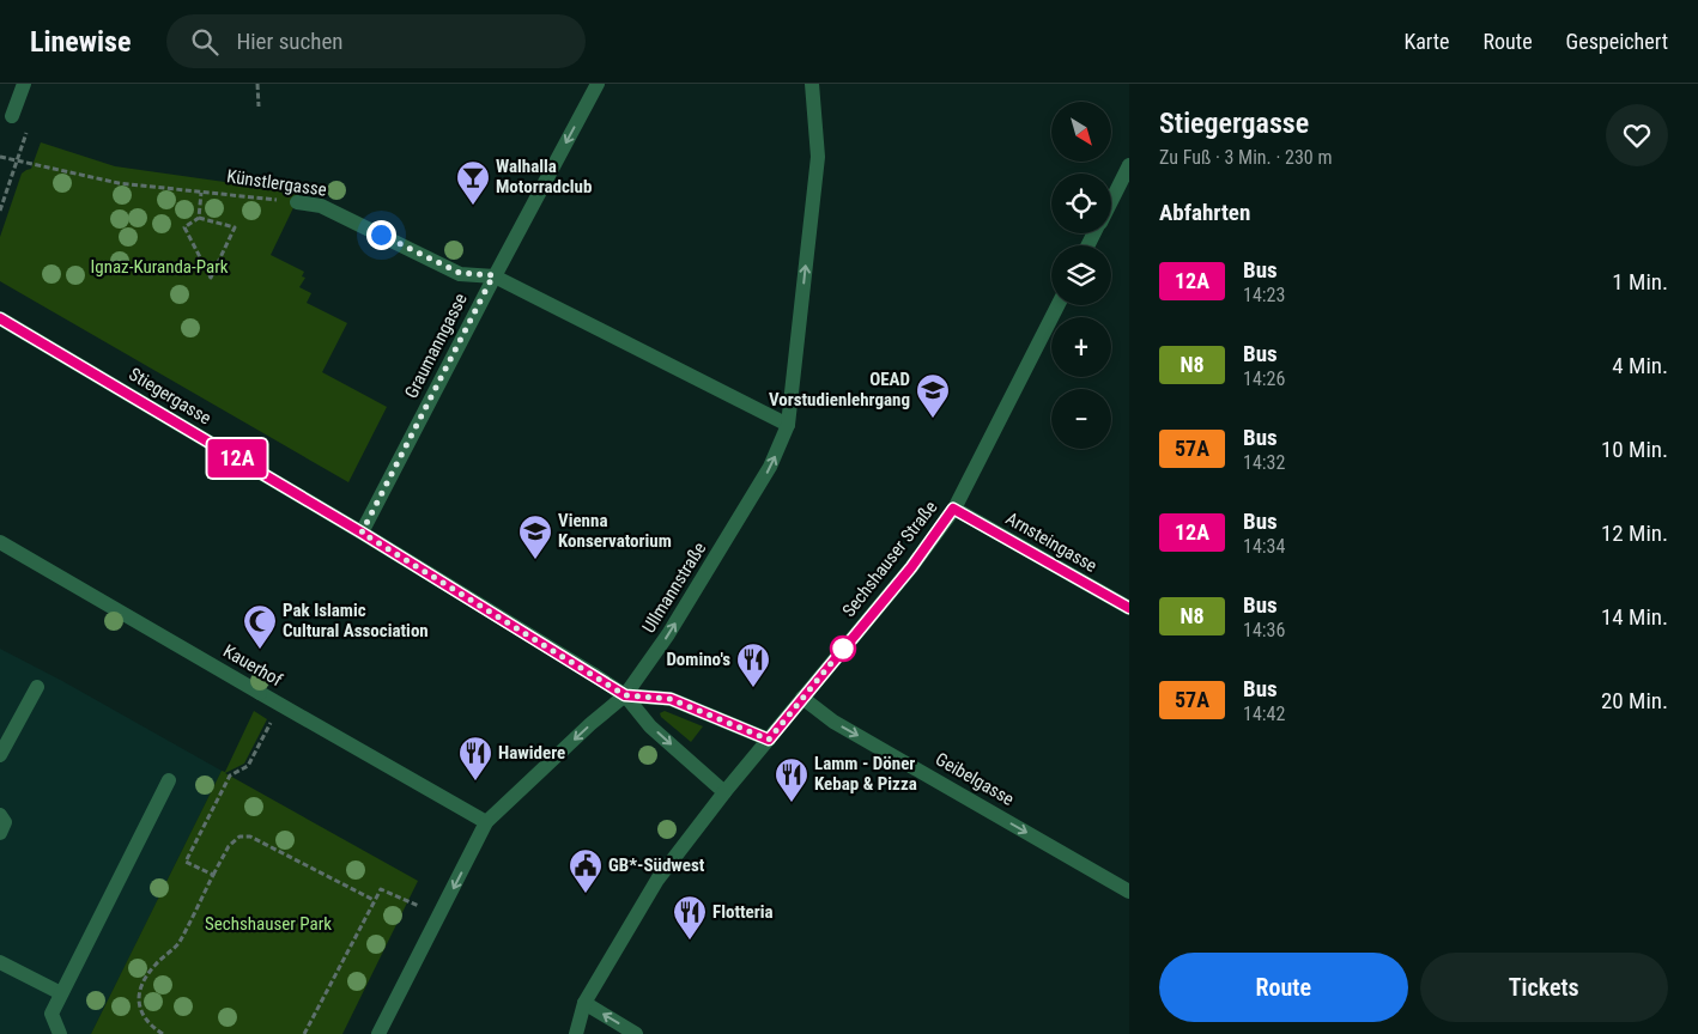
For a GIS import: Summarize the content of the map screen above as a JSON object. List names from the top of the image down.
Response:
{
  "streets": {
    "street": [
      "Künstlergasse",
      "Graumanngasse",
      "Stiegergasse",
      "Arnsteingasse",
      "Sechshauser Straße",
      "Ullmannstraße",
      "Kauerhof",
      "Geibelgasse"
    ]
  },
  "crossings": [
    ["Künstlergasse", "Graumanngasse"],
    ["Künstlergasse", "Ullmannstraße"],
    ["Graumanngasse", "Stiegergasse"],
    ["Stiegergasse", "Sechshauser Straße"],
    ["Stiegergasse", "Ullmannstraße"],
    ["Arnsteingasse", "Sechshauser Straße"],
    ["Sechshauser Straße", "Geibelgasse"],
    ["Ullmannstraße", "Kauerhof"]
  ],
  "one_way": ["Graumanngasse", "Geibelgasse"],
  "parks": ["Ignaz-Kuranda-Park", "Sechshauser Park"],
  "places": {
    "bar": ["Walhalla Motorradclub"],
    "school or university": ["OEAD Vorstudienlehrgang", "Vienna Konservatorium"],
    "mosque": ["Pak Islamic Cultural Association"],
    "restaurant": [
      "Domino's",
      "Hawidere",
      "Lamm - Döner Kebap & Pizza",
      "Flotteria"
    ],
    "public building": ["GB*-Südwest"]
  },
  "lines": ["bus line 12A"],
  "north": "bottom right",
  "page": {
    "header": "Linewise",
    "search": "Hier suchen",
    "nav": ["Karte", "Route", "Gespeichert"],
    "on_map": "12A",
    "heading": [
      ["Stiegergasse", "Zu Fuß · 3 Min. · 230 m"],
      "Abfahrten"
    ],
    "map_buttons": ["+", "−"],
    "list": [
      {
        "mark": "12A",
        "name": "Bus",
        "note": "14:23",
        "value": "1 Min."
      },
      {
        "mark": "N8",
        "name": "Bus",
        "note": "14:26",
        "value": "4 Min."
      },
      {
        "mark": "57A",
        "name": "Bus",
        "note": "14:32",
        "value": "10 Min."
      },
      {
        "mark": "12A",
        "name": "Bus",
        "note": "14:34",
        "value": "12 Min."
      },
      {
        "mark": "N8",
        "name": "Bus",
        "note": "14:36",
        "value": "14 Min."
      },
      {
        "mark": "57A",
        "name": "Bus",
        "note": "14:42",
        "value": "20 Min."
      }
    ],
    "buttons": ["Route", "Tickets"]
  }
}
